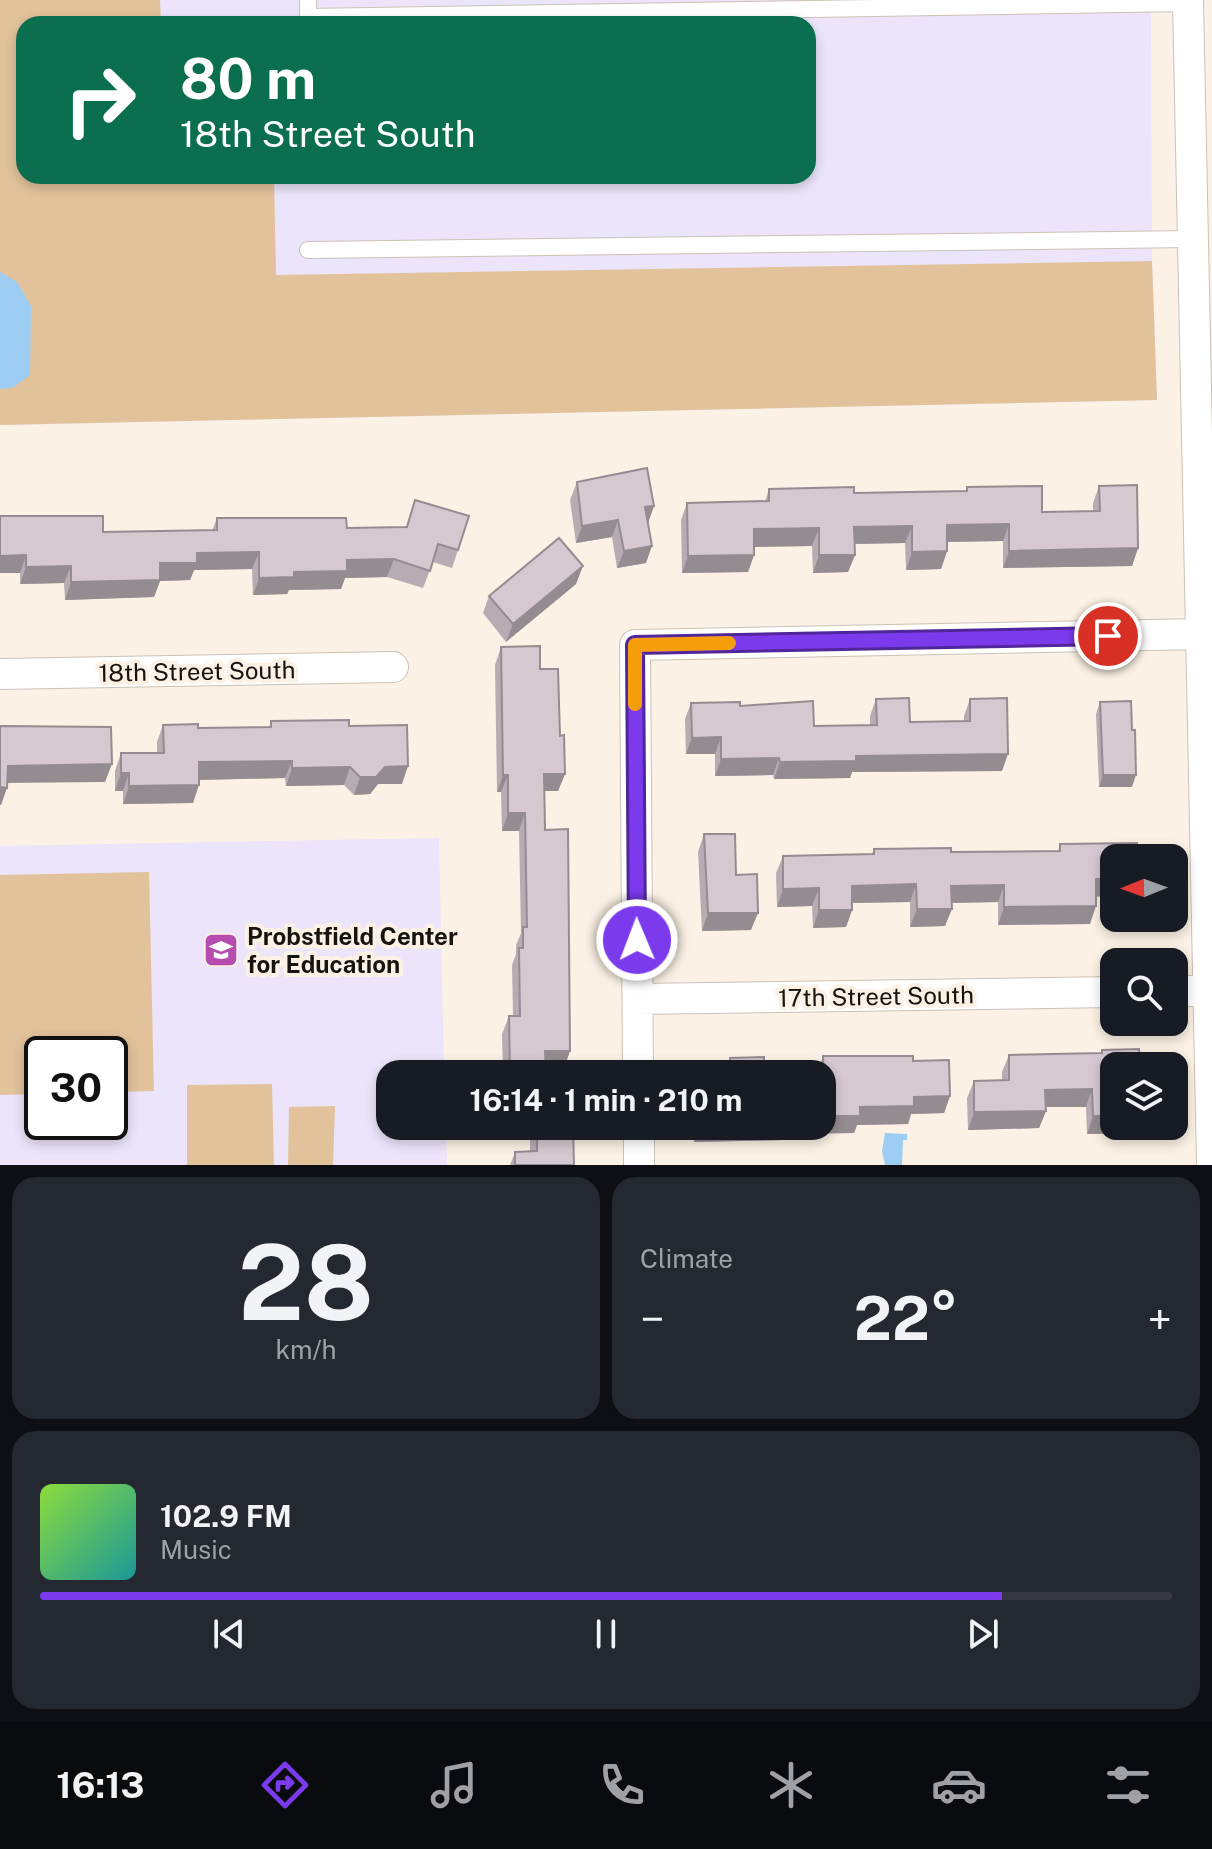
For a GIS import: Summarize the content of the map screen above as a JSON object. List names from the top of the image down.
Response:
{
  "streets": {
    "street": ["18th Street South", "17th Street South"]
  },
  "places": {
    "school or university": ["Probstfield Center for Education"]
  },
  "north": "left",
  "page": {
    "turn": ["80 m", "18th Street South"],
    "limit": "30",
    "trip": "16:14 · 1 min · 210 m",
    "tile": [
      ["28", "km/h"],
      "Climate"
    ],
    "heat": ["−", "22°", "+"],
    "song": ["102.9 FM", "Music"],
    "tabs": "16:13"
  }
}
